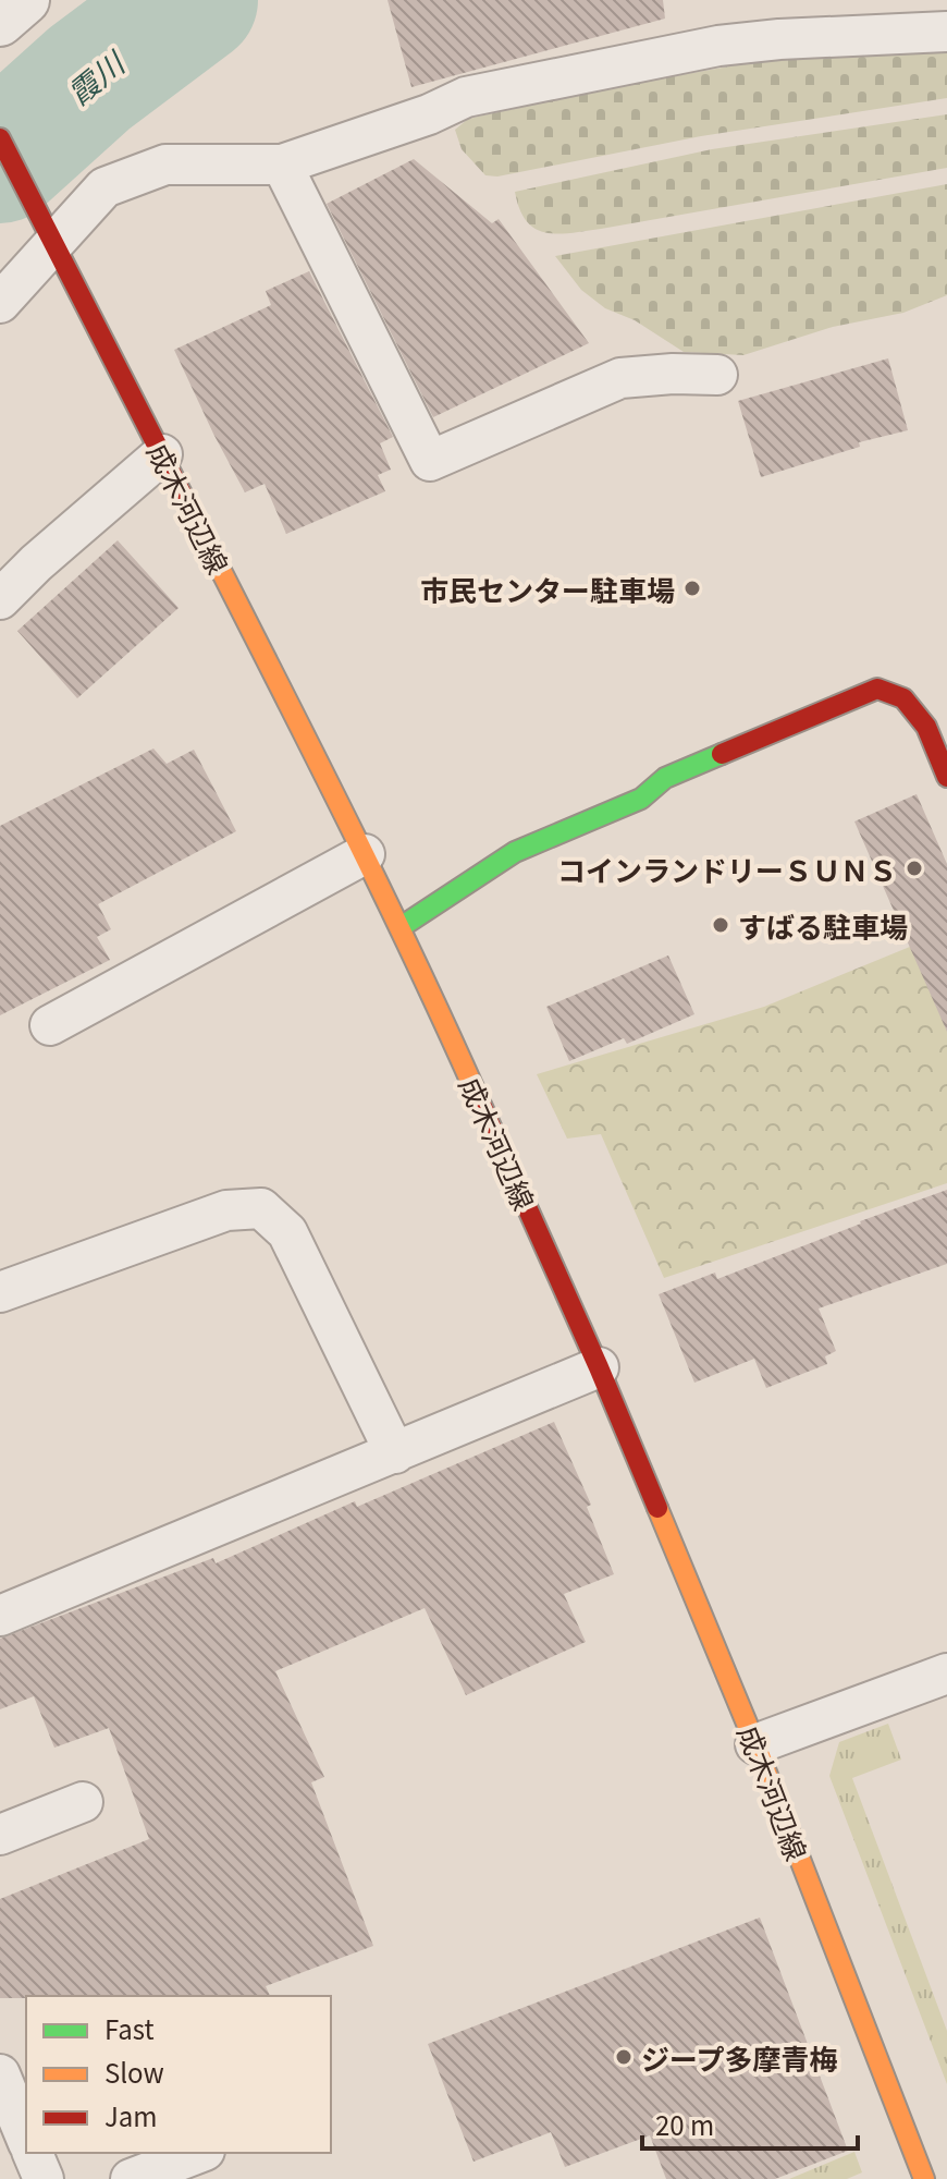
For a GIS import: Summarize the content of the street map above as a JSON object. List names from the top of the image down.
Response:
{
  "streets": {
    "main road": ["成木河辺線"]
  },
  "water": ["霞川"],
  "places": [
    "市民センター駐車場",
    "コインランドリーＳＵＮＳ",
    "すばる駐車場",
    "ジープ多摩青梅"
  ],
  "legend": ["Fast", "Slow", "Jam"],
  "scale_bar": "20 m"
}
